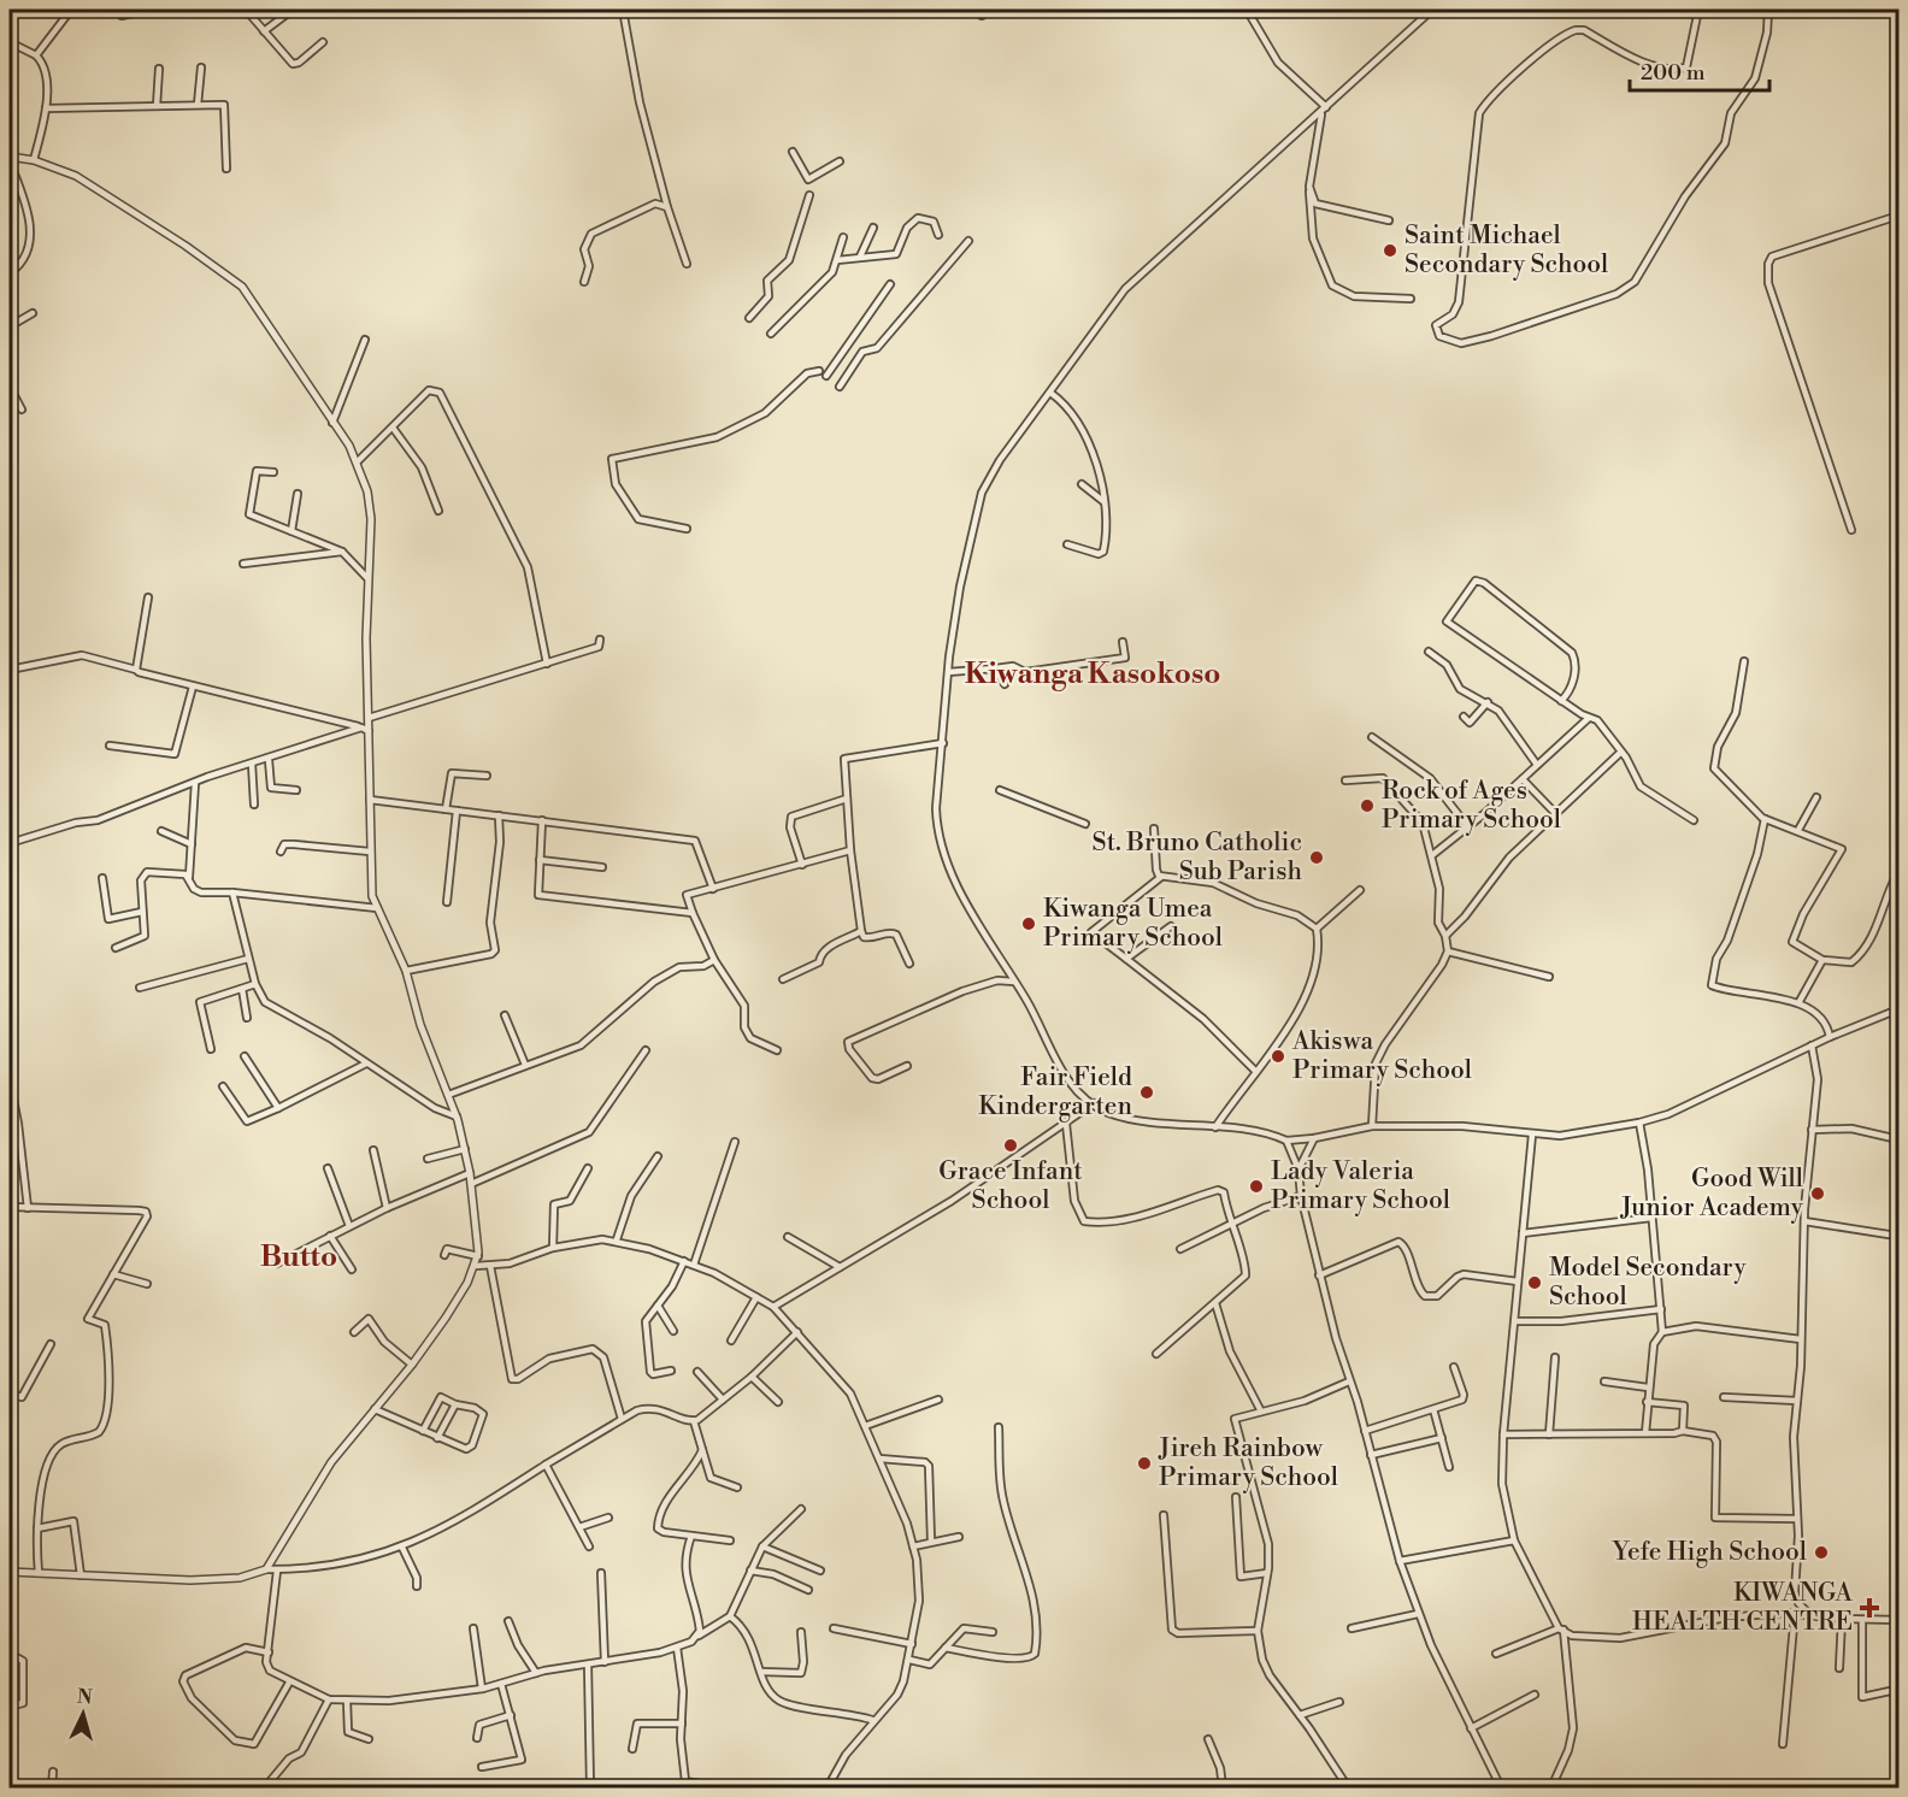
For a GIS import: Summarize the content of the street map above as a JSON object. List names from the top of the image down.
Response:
{
  "districts": ["Kiwanga Kasokoso", "Butto"],
  "places": {
    "other": [
      "Saint Michael Secondary School",
      "Rock of Ages Primary School",
      "St. Bruno Catholic Sub Parish",
      "Kiwanga Umea Primary School",
      "Akiswa Primary School",
      "Fair Field Kindergarten",
      "Grace Infant School",
      "Lady Valeria Primary School",
      "Good Will Junior Academy",
      "Model Secondary School",
      "Jireh Rainbow Primary School",
      "Yefe High School"
    ],
    "health": ["KIWANGA HEALTH CENTRE"]
  },
  "scale_bar": "200 m",
  "north": "top"
}
